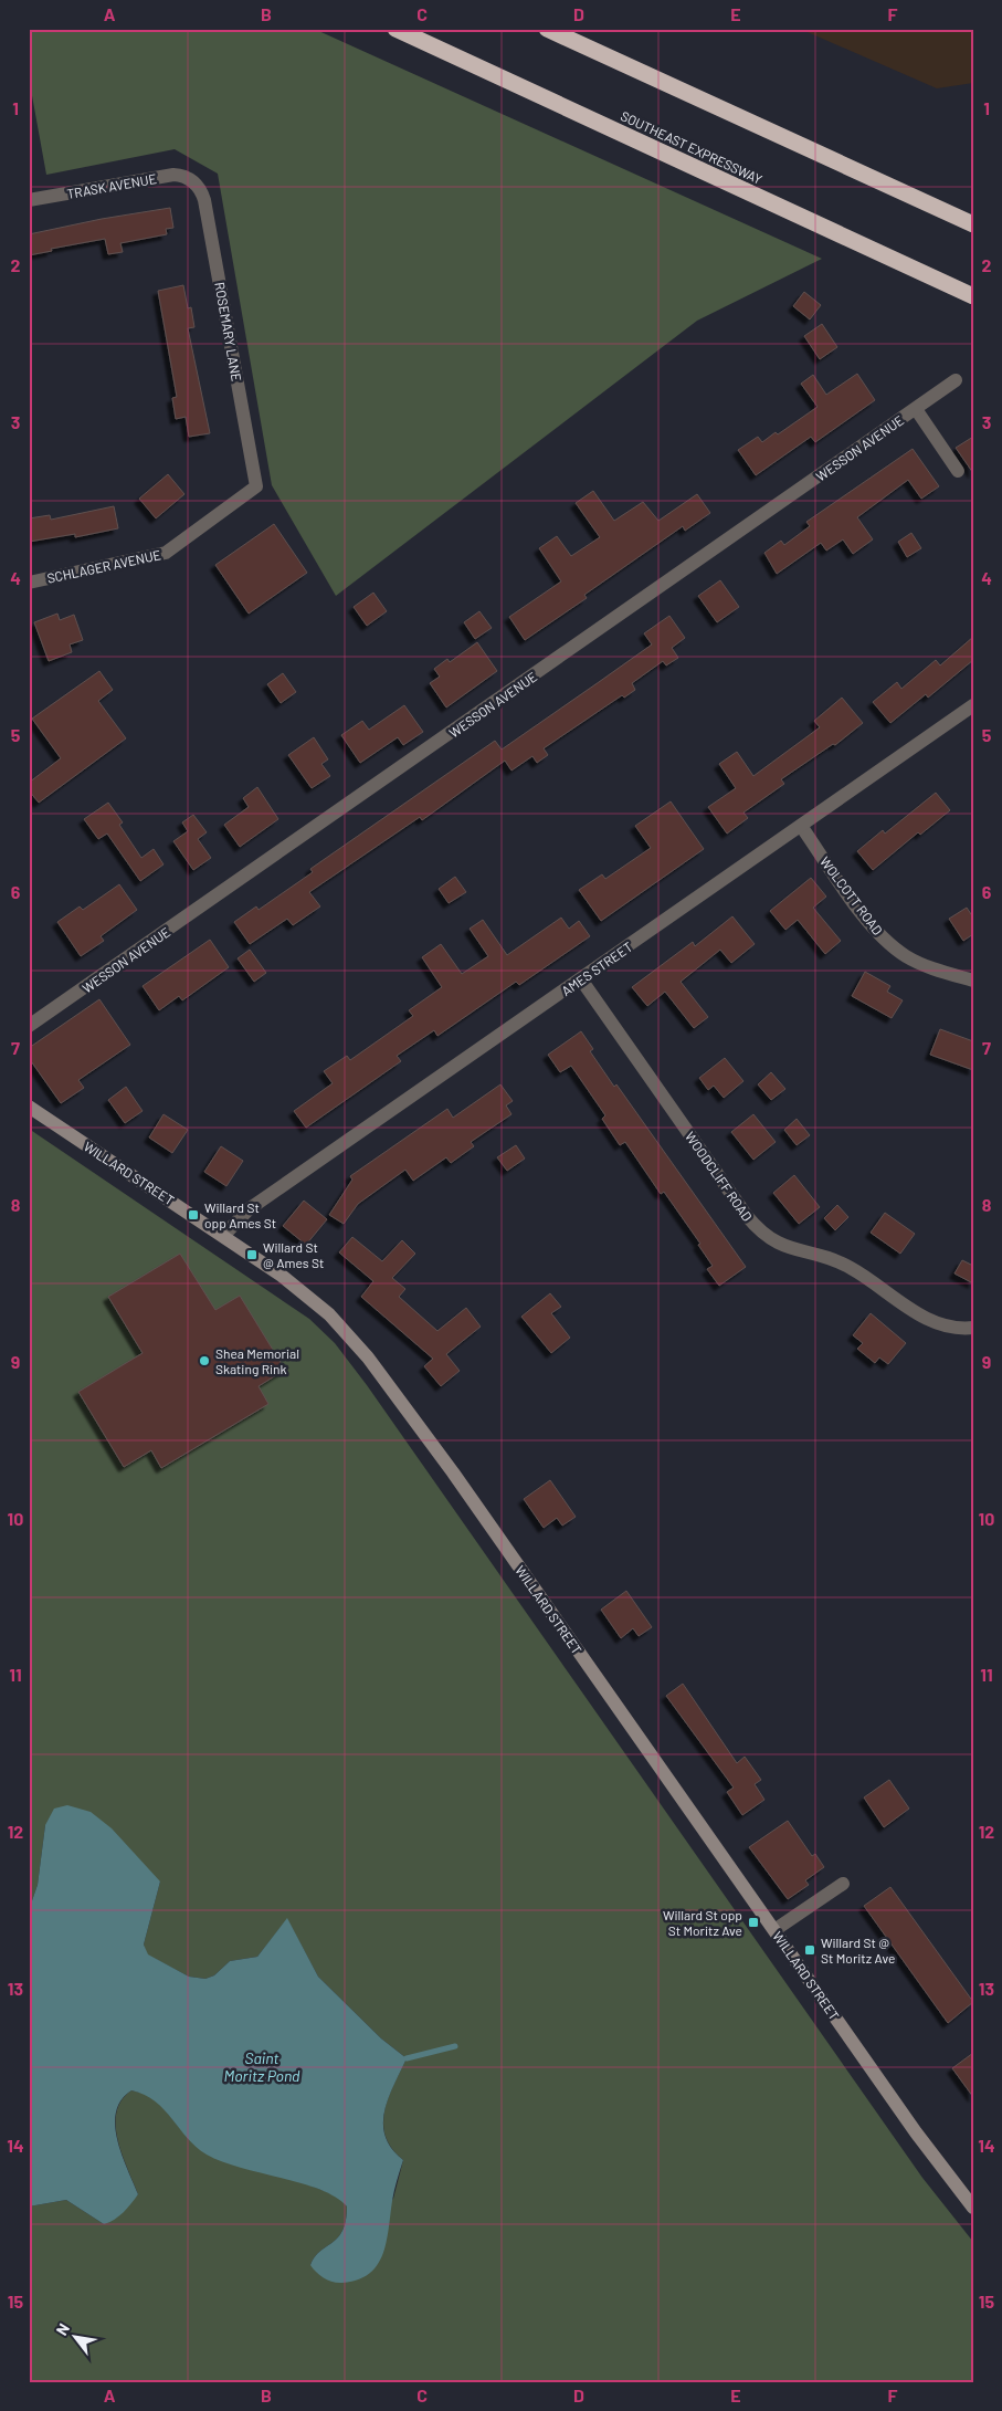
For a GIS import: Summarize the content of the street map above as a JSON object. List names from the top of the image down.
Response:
{
  "streets": {
    "highway": ["SOUTHEAST EXPRESSWAY"],
    "main road": ["WILLARD STREET"],
    "street": [
      "TRASK AVENUE",
      "ROSEMARY LANE",
      "WESSON AVENUE",
      "SCHLAGER AVENUE",
      "WOLCOTT ROAD",
      "AMES STREET",
      "WOODCLIFF ROAD"
    ]
  },
  "crossings": [
    ["TRASK AVENUE", "ROSEMARY LANE"],
    ["ROSEMARY LANE", "SCHLAGER AVENUE"],
    ["WOLCOTT ROAD", "AMES STREET"],
    ["AMES STREET", "WILLARD STREET"],
    ["AMES STREET", "WOODCLIFF ROAD"]
  ],
  "water": ["Saint Moritz Pond"],
  "places": {
    "transit": [
      "Willard St opp Ames St",
      "Willard St @ Ames St",
      "Willard St opp St Moritz Ave",
      "Willard St @ St Moritz Ave"
    ],
    "other": ["Shea Memorial Skating Rink"]
  },
  "north": "top left",
  "grid": {
    "columns": [
      "A",
      "B",
      "C",
      "D",
      "E",
      "F"
    ],
    "rows": [
      "1",
      "2",
      "3",
      "4",
      "5",
      "6",
      "7",
      "8",
      "9",
      "10",
      "11",
      "12",
      "13",
      "14",
      "15"
    ]
  }
}
